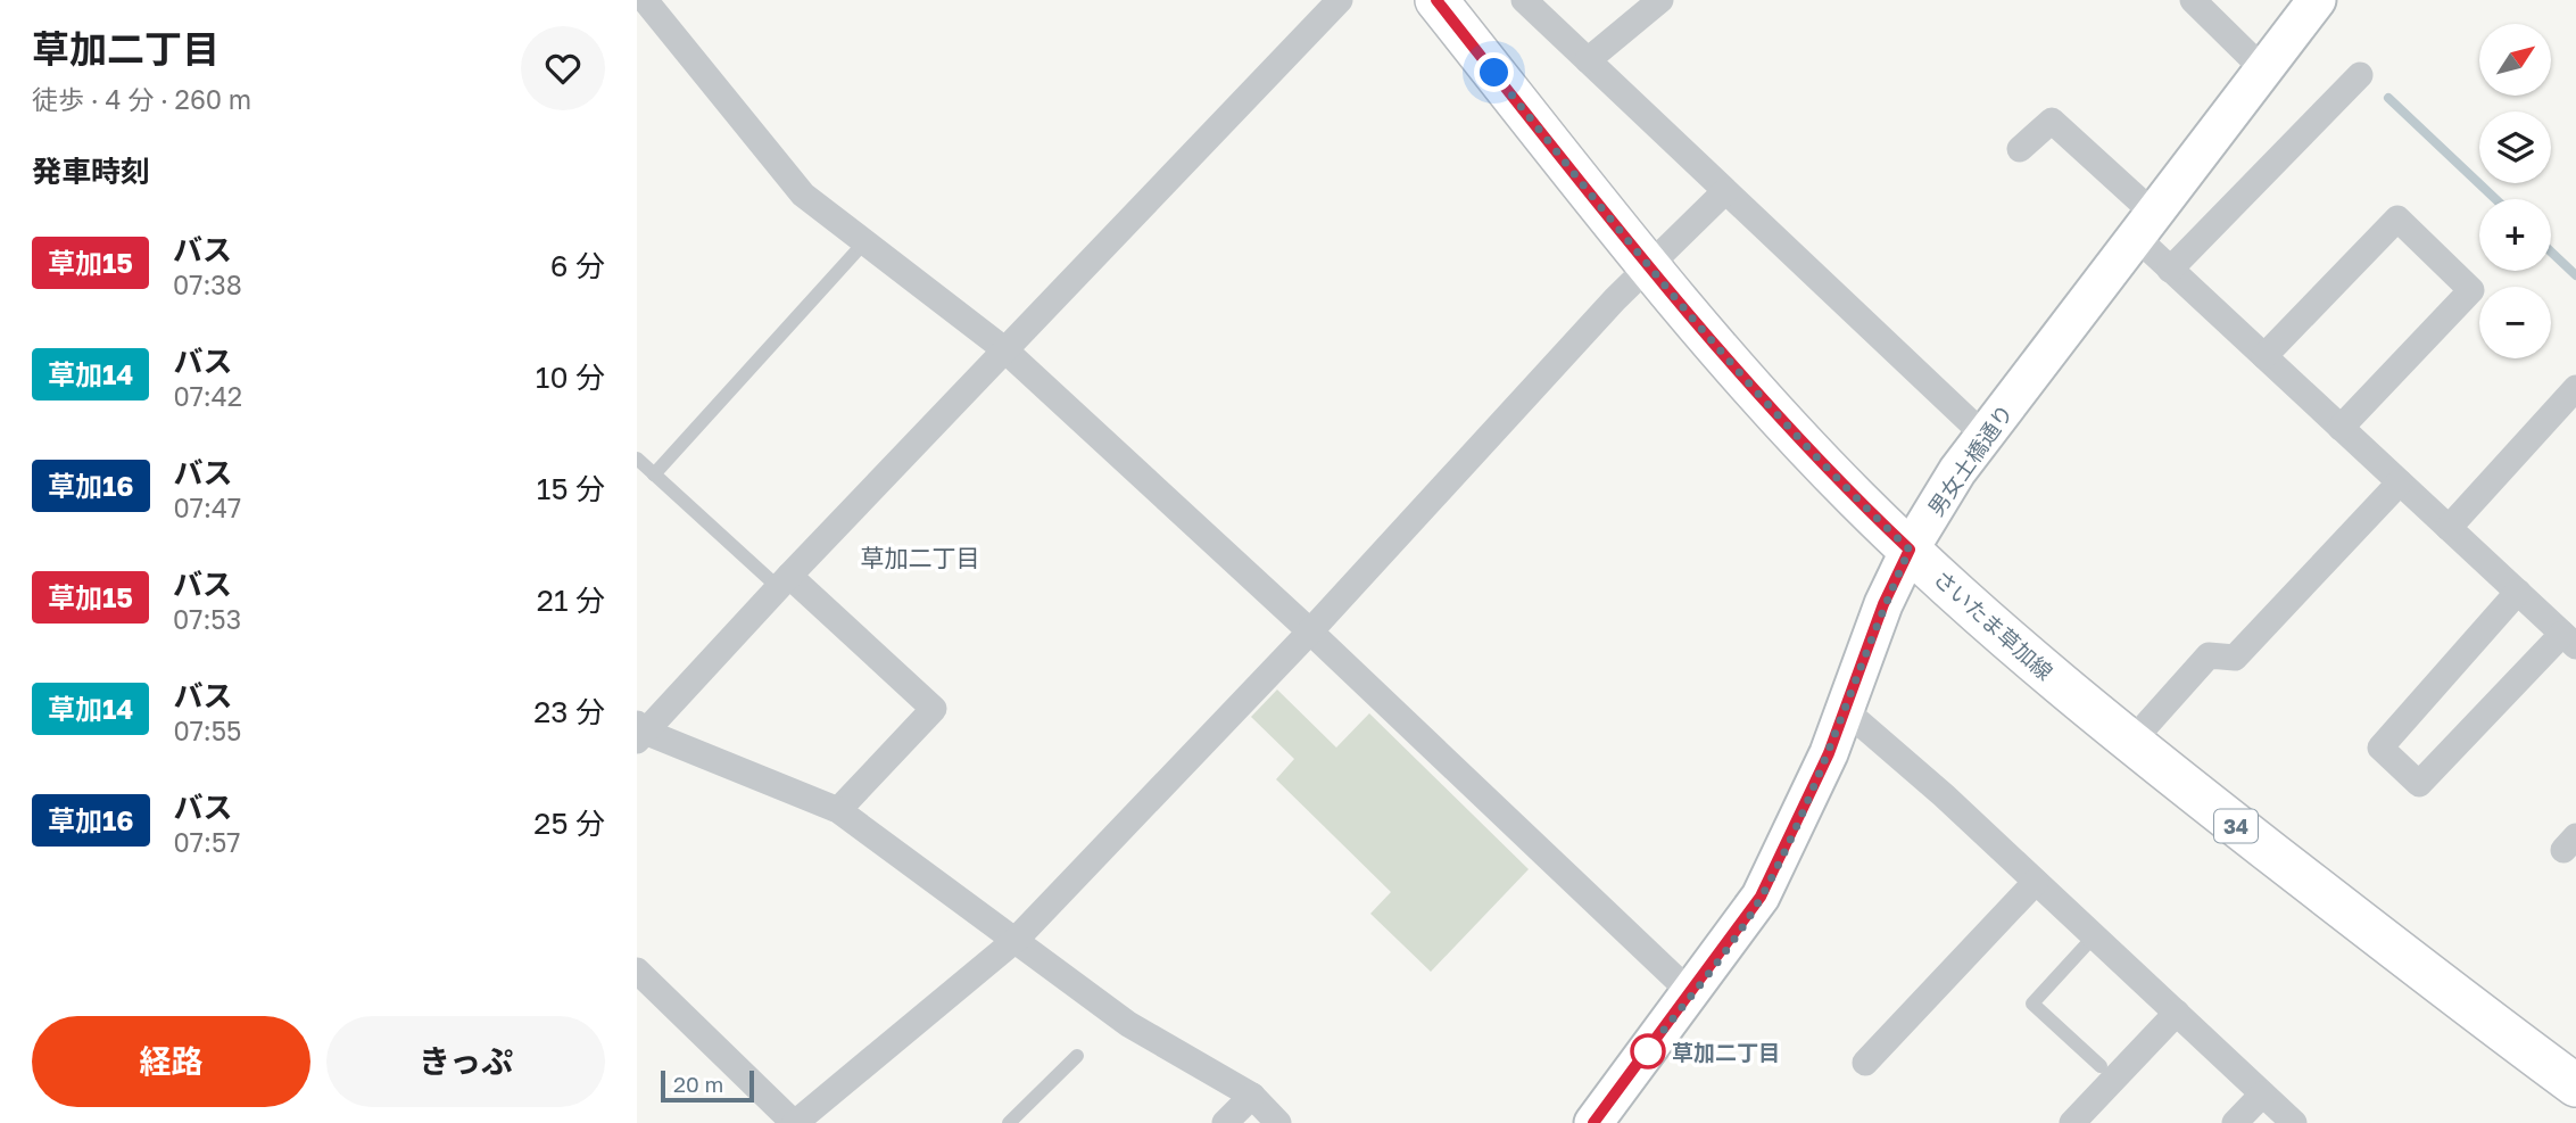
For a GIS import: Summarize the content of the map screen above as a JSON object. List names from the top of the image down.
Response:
{
  "streets": {
    "main road": ["さいたま草加線", "34"],
    "street": ["男女土橋通り"]
  },
  "crossings": [
    ["男女土橋通り", "さいたま草加線"]
  ],
  "districts": ["草加二丁目"],
  "places": ["草加二丁目"],
  "lines": ["bus line 草加15"],
  "scale_bar": "20 m",
  "north": "top right",
  "page": {
    "heading": [
      ["草加二丁目", "徒歩 · 4 分 · 260 m"],
      "発車時刻"
    ],
    "map_buttons": ["+", "−"],
    "list": [
      {
        "mark": "草加15",
        "name": "バス",
        "note": "07:38",
        "value": "6 分"
      },
      {
        "mark": "草加14",
        "name": "バス",
        "note": "07:42",
        "value": "10 分"
      },
      {
        "mark": "草加16",
        "name": "バス",
        "note": "07:47",
        "value": "15 分"
      },
      {
        "mark": "草加15",
        "name": "バス",
        "note": "07:53",
        "value": "21 分"
      },
      {
        "mark": "草加14",
        "name": "バス",
        "note": "07:55",
        "value": "23 分"
      },
      {
        "mark": "草加16",
        "name": "バス",
        "note": "07:57",
        "value": "25 分"
      }
    ],
    "buttons": ["経路", "きっぷ"],
    "scale": "20 m"
  }
}
